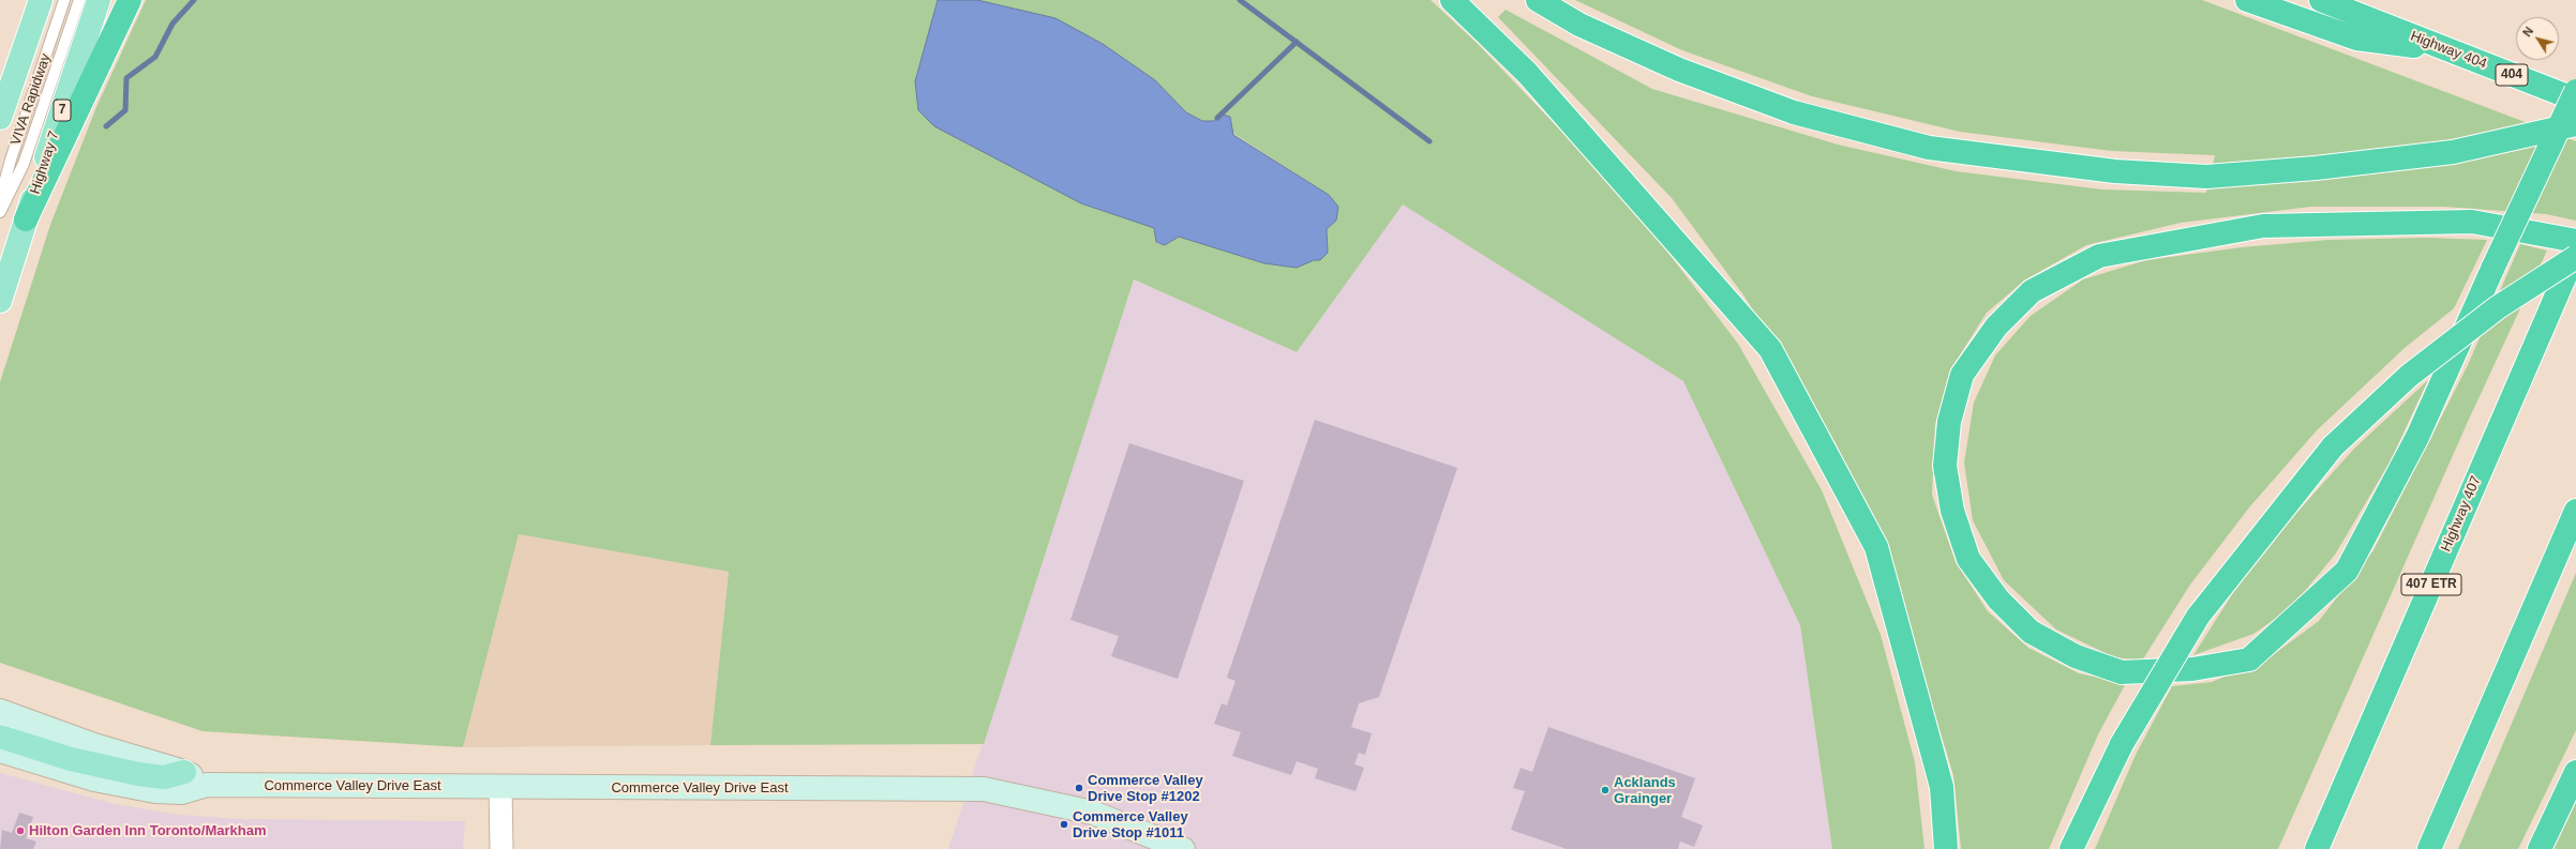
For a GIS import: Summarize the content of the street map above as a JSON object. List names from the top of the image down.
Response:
{
  "streets": {
    "highway": [
      "Highway 404",
      "404",
      "Highway 407",
      "407 ETR"
    ],
    "main road": ["7", "Highway 7"],
    "street": ["Commerce Valley Drive East"],
    "lane": ["VIVA Rapidway"]
  },
  "places": [
    "Commerce Valley Drive Stop #1202",
    "Acklands Grainger",
    "Commerce Valley Drive Stop #1011",
    "Hilton Garden Inn Toronto/Markham"
  ],
  "north": "top left"
}
